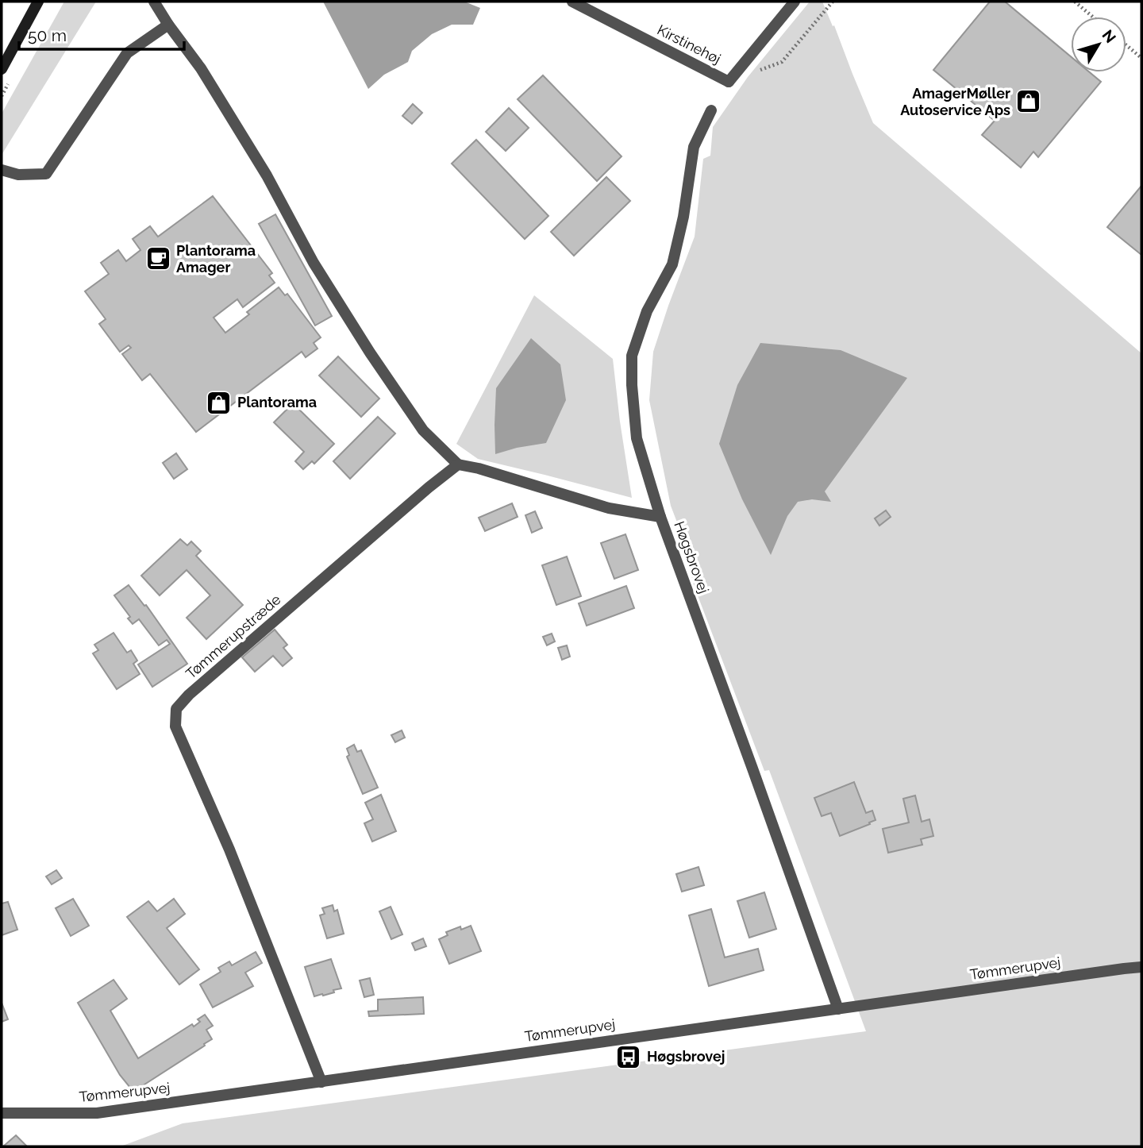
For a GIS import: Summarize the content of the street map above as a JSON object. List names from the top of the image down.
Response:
{
  "streets": {
    "street": [
      "Kirstinehøj",
      "Høgsbrovej",
      "Tømmerupstræde",
      "Tømmerupvej"
    ]
  },
  "crossings": [
    ["Høgsbrovej", "Tømmerupvej"],
    ["Tømmerupstræde", "Tømmerupvej"]
  ],
  "places": {
    "shop": ["AmagerMøller Autoservice Aps", "Plantorama"],
    "cafe": ["Plantorama Amager"],
    "bus stop": ["Høgsbrovej"]
  },
  "scale_bar": "50 m",
  "north": "top right"
}
